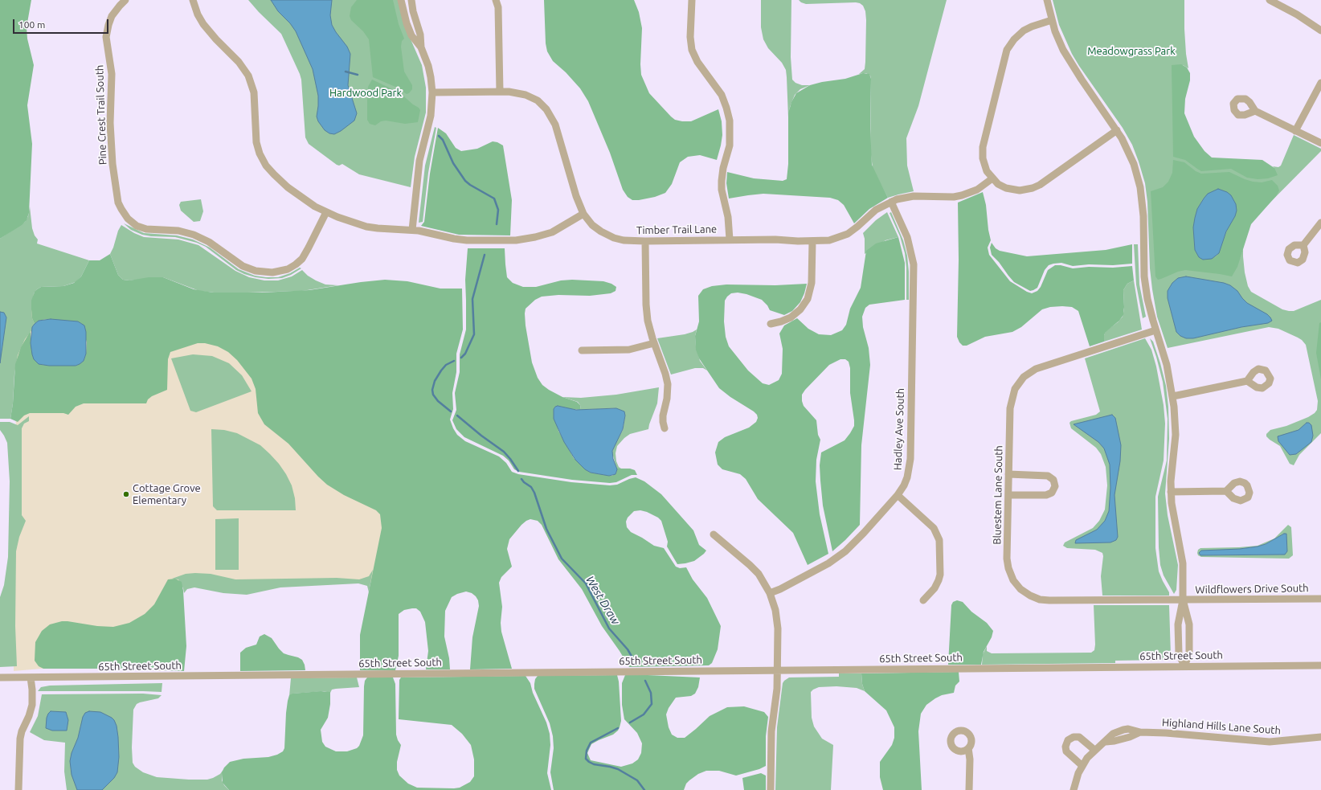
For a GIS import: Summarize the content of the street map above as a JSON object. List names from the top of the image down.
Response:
{
  "streets": {
    "street": [
      "Pine Crest Trail South",
      "Timber Trail Lane",
      "Hadley Ave South",
      "Bluestem Lane South",
      "Wildflowers Drive South",
      "65th Street South",
      "Highland Hills Lane South"
    ]
  },
  "crossings": [
    ["Timber Trail Lane", "Hadley Ave South"],
    ["Bluestem Lane South", "Wildflowers Drive South"]
  ],
  "water": ["West Draw"],
  "parks": ["Meadowgrass Park", "Hardwood Park"],
  "places": ["Cottage Grove Elementary"],
  "scale_bar": "100 m"
}
